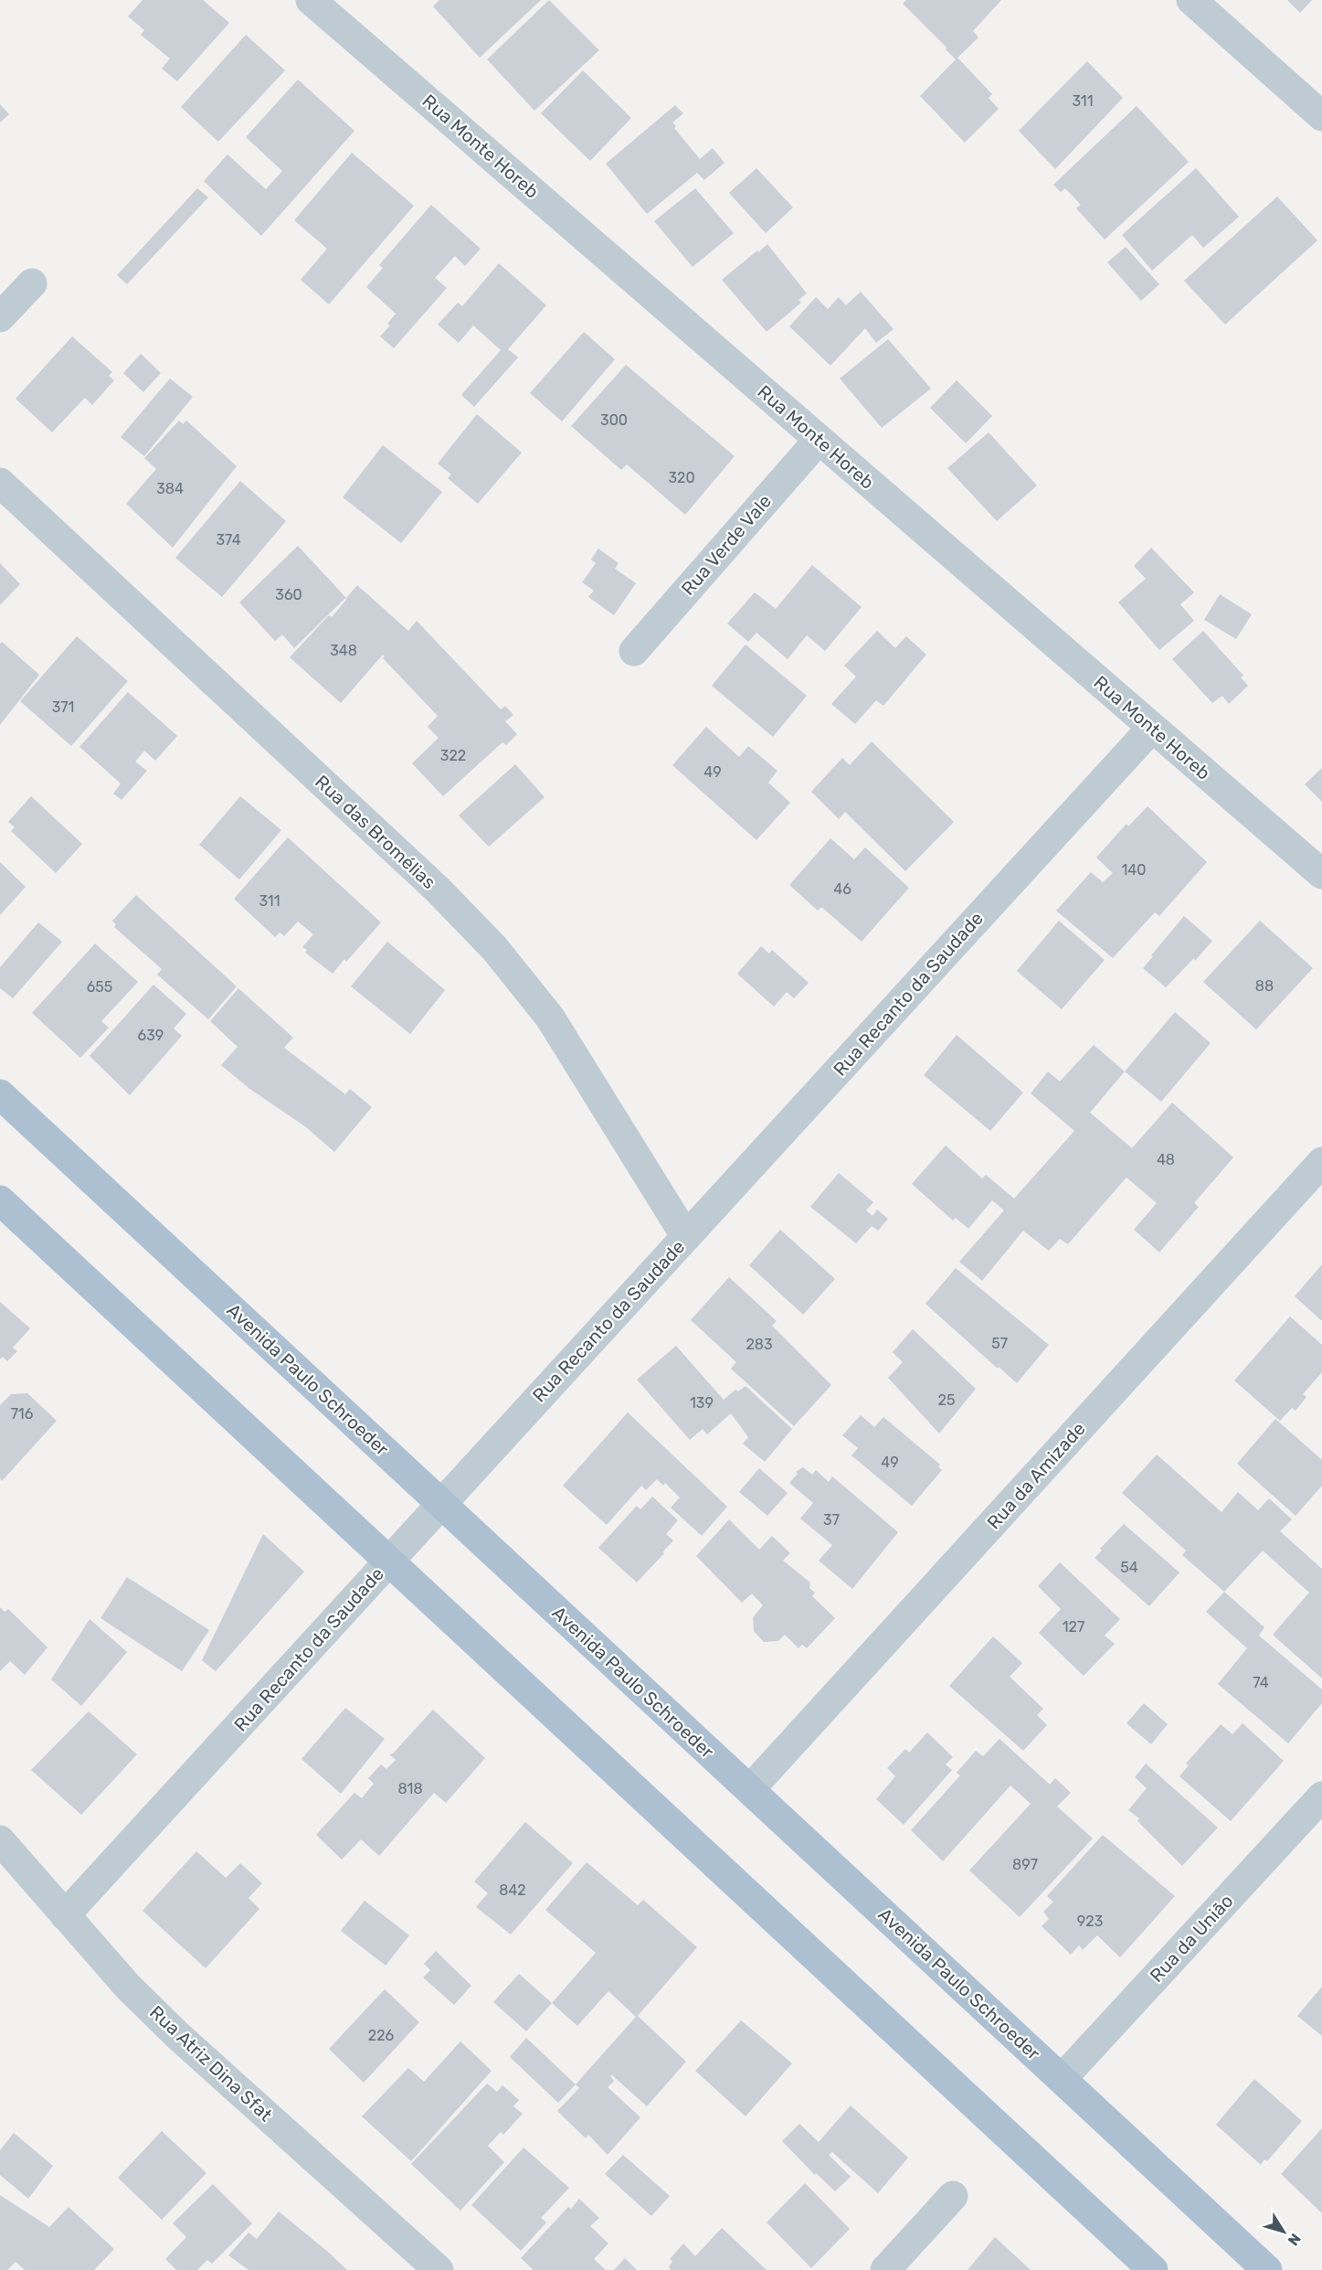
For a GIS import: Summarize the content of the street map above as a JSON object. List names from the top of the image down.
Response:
{
  "streets": {
    "main road": ["Avenida Paulo Schroeder"],
    "street": [
      "Rua Monte Horeb",
      "Rua Verde Vale",
      "Rua das Bromélias",
      "Rua Recanto da Saudade",
      "Rua da Amizade",
      "Rua da União",
      "Rua Atriz Dina Sfat"
    ]
  },
  "crossings": [
    ["Rua Monte Horeb", "Rua Verde Vale"],
    ["Rua Monte Horeb", "Rua Recanto da Saudade"],
    ["Rua das Bromélias", "Rua Recanto da Saudade"],
    ["Rua Recanto da Saudade", "Avenida Paulo Schroeder"],
    ["Rua Recanto da Saudade", "Rua Atriz Dina Sfat"],
    ["Avenida Paulo Schroeder", "Rua da Amizade"],
    ["Avenida Paulo Schroeder", "Rua da União"]
  ],
  "house_numbers": [
    "311",
    "300",
    "320",
    "384",
    "374",
    "360",
    "348",
    "371",
    "322",
    "49",
    "140",
    "46",
    "311",
    "88",
    "655",
    "639",
    "48",
    "57",
    "283",
    "25",
    "139",
    "716",
    "49",
    "37",
    "54",
    "127",
    "74",
    "818",
    "897",
    "842",
    "923",
    "226"
  ],
  "north": "bottom right"
}
